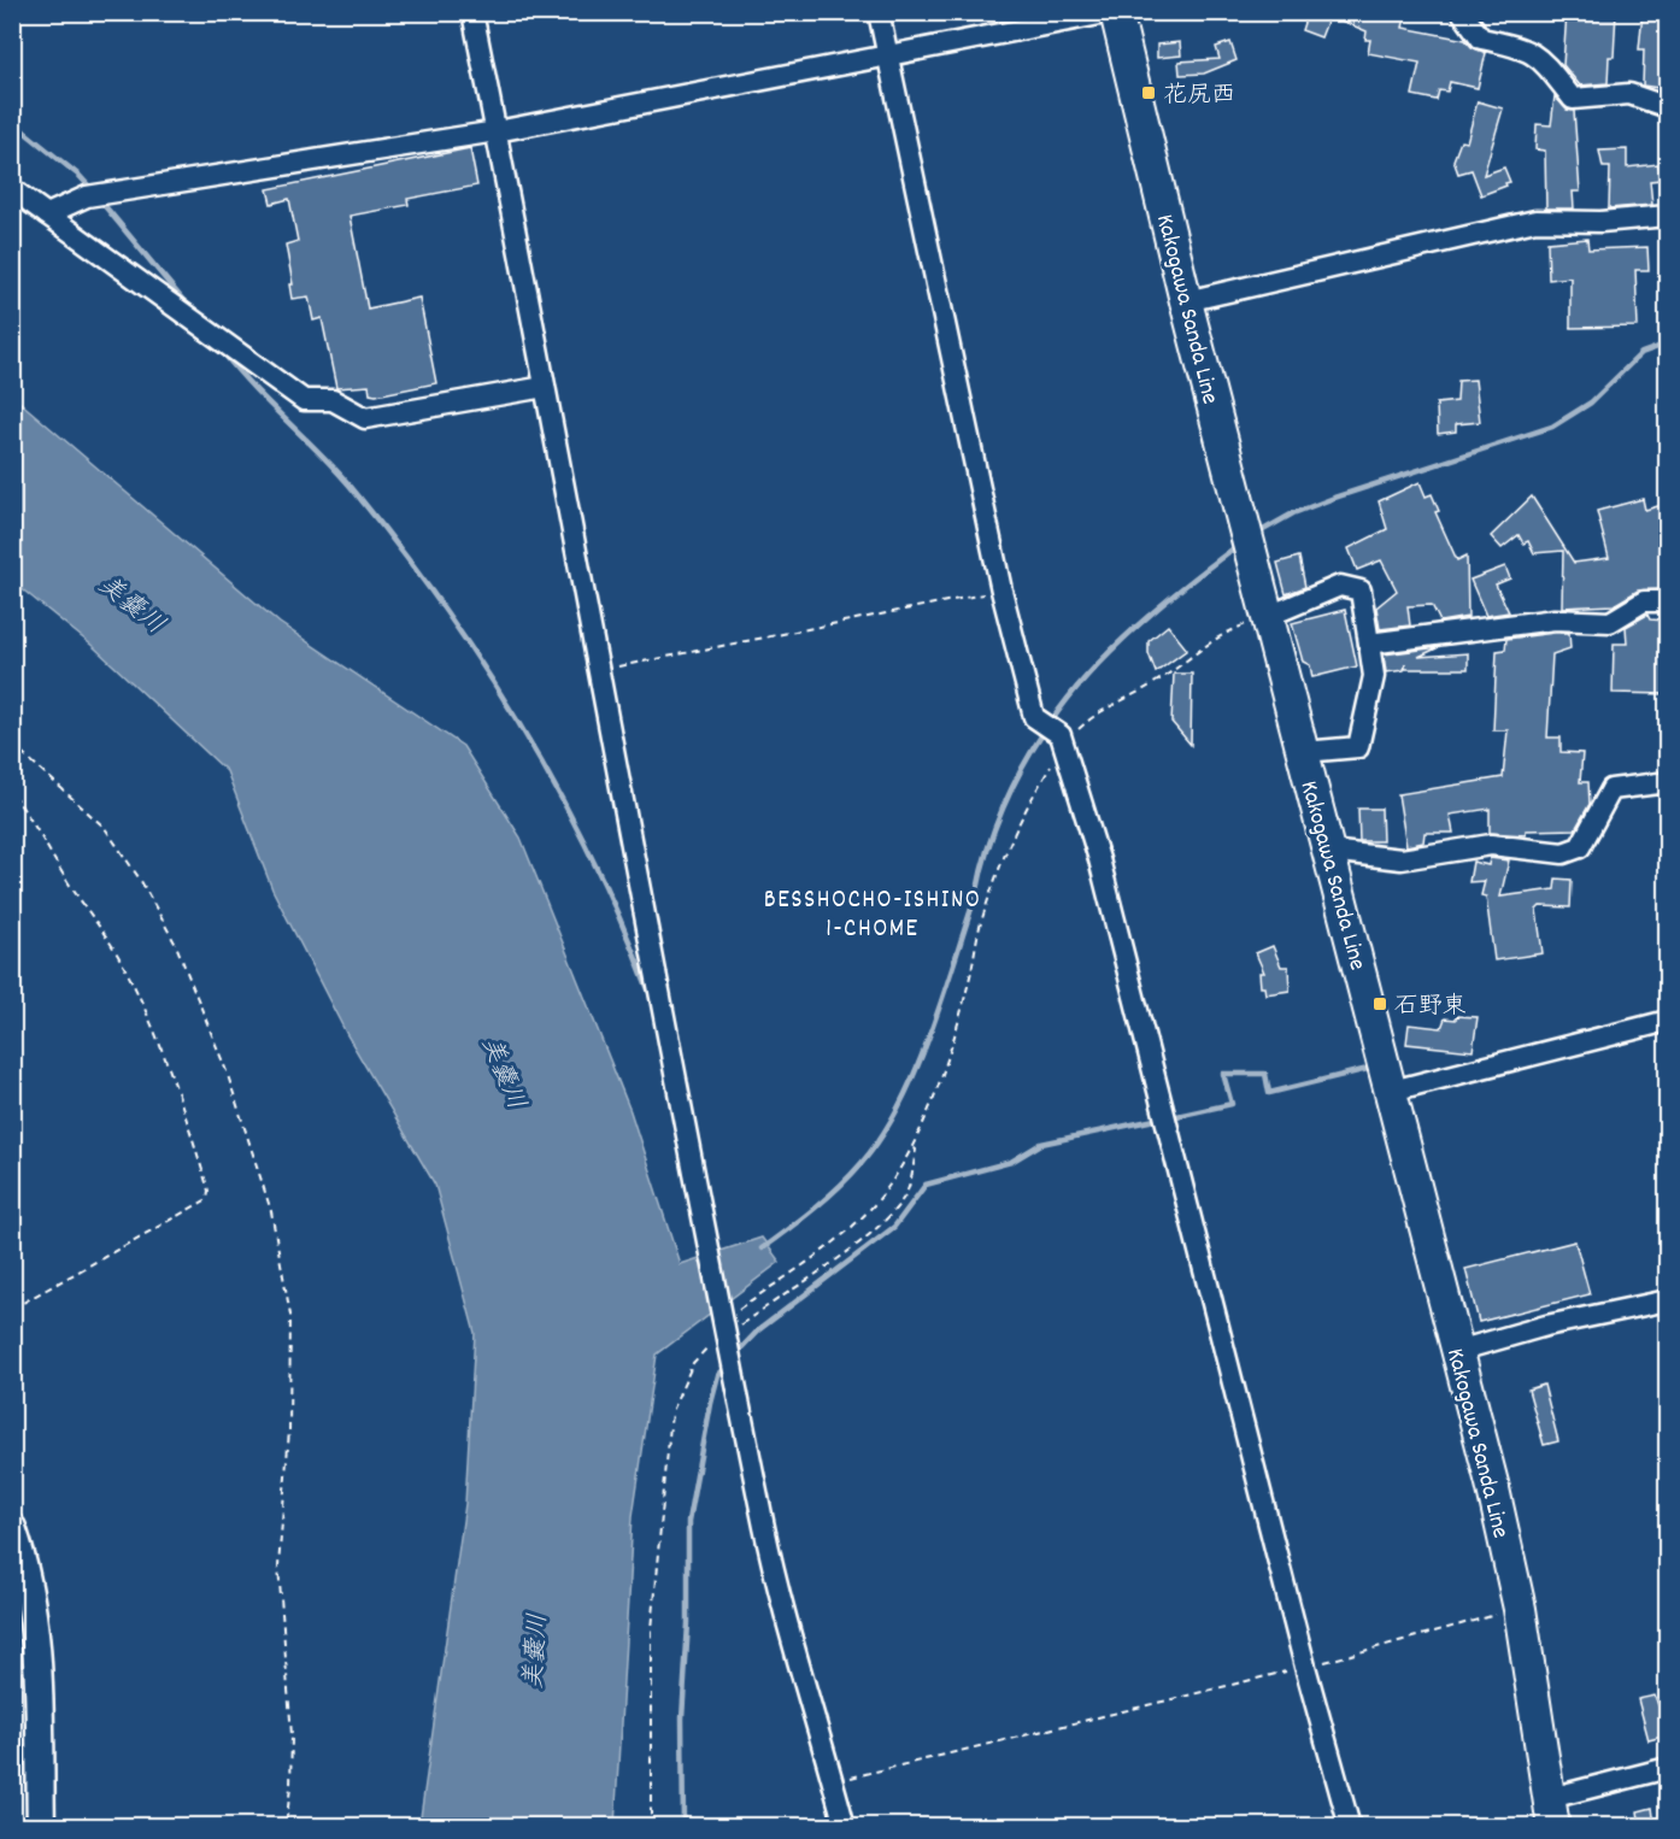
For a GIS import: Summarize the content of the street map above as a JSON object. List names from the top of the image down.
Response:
{
  "streets": {
    "main road": ["Kakogawa Sanda Line"]
  },
  "districts": ["BESSHOCHO-ISHINO 1-CHOME"],
  "water": ["美嚢川"],
  "places": {
    "transit": ["花尻西", "石野東"]
  }
}
